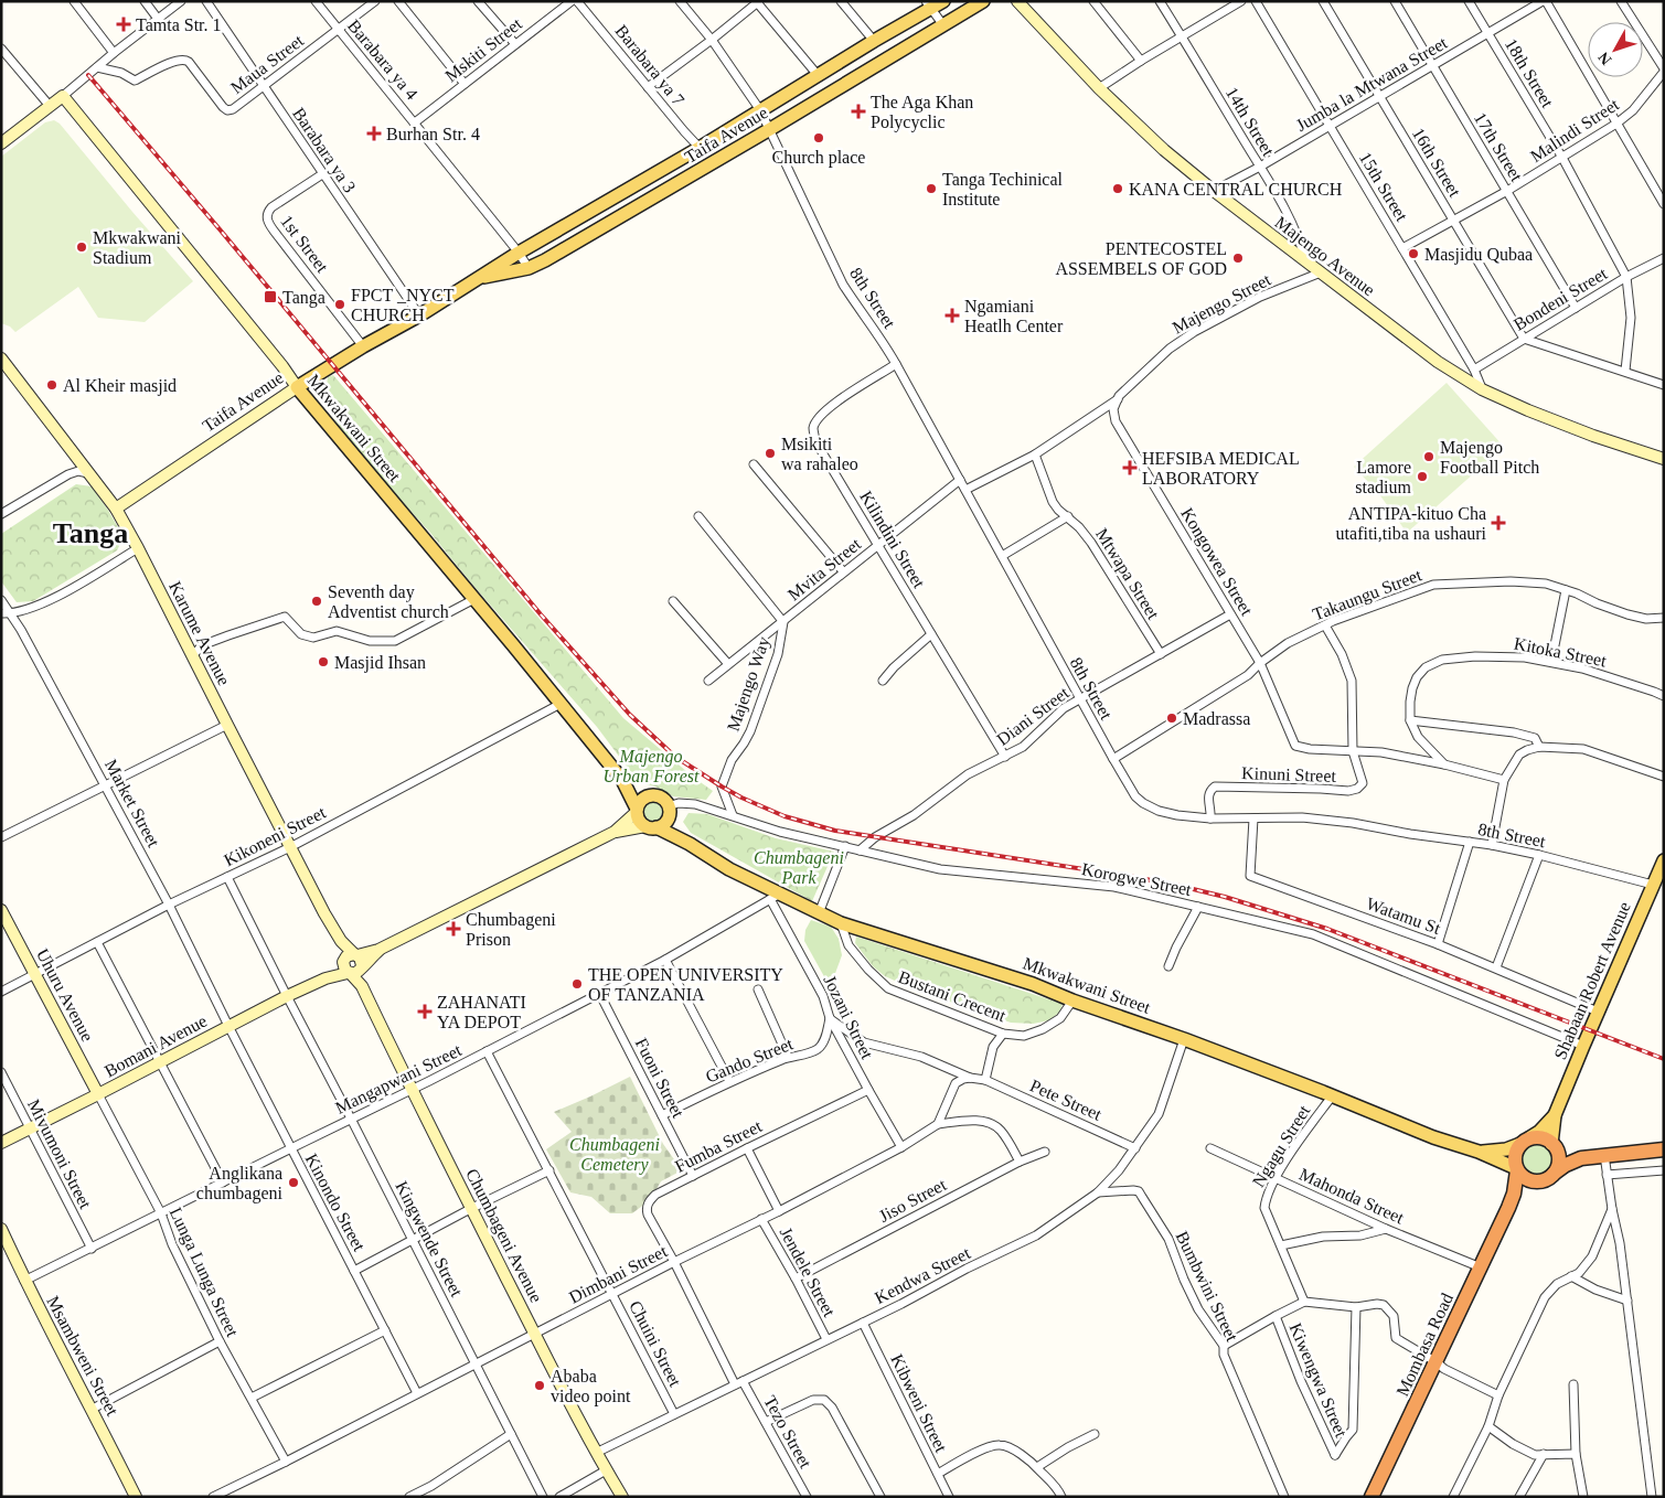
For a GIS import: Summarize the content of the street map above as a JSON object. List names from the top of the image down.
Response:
{
  "streets": {
    "highway": ["Mombasa Road"],
    "main road": [
      "Taifa Avenue",
      "Majengo Avenue",
      "Mkwakwani Street",
      "Karume Avenue",
      "Shabaan Robert Avenue",
      "Uhuru Avenue",
      "Bomani Avenue",
      "Chumbageni Avenue",
      "Msambweni Street"
    ],
    "street": [
      "Mskiti Street",
      "Barabara ya 4",
      "Maua Street",
      "Barabara ya 7",
      "18th Street",
      "Jumba la Mtwana Street",
      "14th Street",
      "Malindi Street",
      "17th Street",
      "Barabara ya 3",
      "16th Street",
      "15th Street",
      "1st Street",
      "8th Street",
      "Bondeni Street",
      "Majengo Street",
      "Kilindini Street",
      "Kongowea Street",
      "Mvita Street",
      "Mtwapa Street",
      "Takaungu Street",
      "Kitoka Street",
      "Majengo Way",
      "Diani Street",
      "Kinuni Street",
      "Market Street",
      "Kikoneni Street",
      "Korogwe Street",
      "Watamu St",
      "Bustani Crecent",
      "Jozani Street",
      "Gando Street",
      "Fuoni Street",
      "Mangapwani Street",
      "Pete Street",
      "Fumba Street",
      "Ngagu Street",
      "Mivumoni Street",
      "Mahonda Street",
      "Jiso Street",
      "Kinondo Street",
      "Kingwende Street",
      "Lunga Lunga Street",
      "Jendele Street",
      "Dimbani Street",
      "Kendwa Street",
      "Bumbwini Street",
      "Chuini Street",
      "Kiwengwa Street",
      "Kibweni Street",
      "Tezo Street"
    ]
  },
  "crossings": [
    ["Mskiti Street", "Barabara ya 4"],
    ["Barabara ya 4", "Maua Street"],
    ["Barabara ya 4", "Taifa Avenue"],
    ["Maua Street", "Barabara ya 3"],
    ["Barabara ya 7", "Taifa Avenue"],
    ["18th Street", "Jumba la Mtwana Street"],
    ["18th Street", "Malindi Street"],
    ["18th Street", "Bondeni Street"],
    ["Jumba la Mtwana Street", "14th Street"],
    ["Jumba la Mtwana Street", "17th Street"],
    ["Jumba la Mtwana Street", "16th Street"],
    ["Jumba la Mtwana Street", "15th Street"],
    ["Jumba la Mtwana Street", "Majengo Avenue"],
    ["14th Street", "Majengo Avenue"],
    ["Malindi Street", "17th Street"],
    ["Malindi Street", "16th Street"],
    ["Malindi Street", "15th Street"],
    ["Taifa Avenue", "Barabara ya 3"],
    ["Taifa Avenue", "1st Street"],
    ["Taifa Avenue", "8th Street"],
    ["Taifa Avenue", "Mkwakwani Street"],
    ["Taifa Avenue", "Karume Avenue"],
    ["17th Street", "Bondeni Street"],
    ["Barabara ya 3", "1st Street"],
    ["16th Street", "Bondeni Street"],
    ["15th Street", "Majengo Avenue"],
    ["15th Street", "Bondeni Street"],
    ["Majengo Avenue", "Majengo Street"],
    ["8th Street", "Majengo Street"],
    ["8th Street", "Kilindini Street"],
    ["8th Street", "Mvita Street"],
    ["8th Street", "Takaungu Street"],
    ["8th Street", "Diani Street"],
    ["8th Street", "Kinuni Street"],
    ["8th Street", "Watamu St"],
    ["8th Street", "Shabaan Robert Avenue"],
    ["Majengo Street", "Kongowea Street"],
    ["Majengo Street", "Mtwapa Street"],
    ["Mkwakwani Street", "Kikoneni Street"],
    ["Mkwakwani Street", "Korogwe Street"],
    ["Mkwakwani Street", "Bustani Crecent"],
    ["Mkwakwani Street", "Jozani Street"],
    ["Mkwakwani Street", "Mangapwani Street"],
    ["Mkwakwani Street", "Ngagu Street"],
    ["Mkwakwani Street", "Kendwa Street"],
    ["Mkwakwani Street", "Mombasa Road"],
    ["Kilindini Street", "Mvita Street"],
    ["Kilindini Street", "Diani Street"],
    ["Kongowea Street", "Takaungu Street"],
    ["Kongowea Street", "Diani Street"],
    ["Kongowea Street", "Kinuni Street"],
    ["Mvita Street", "Majengo Way"],
    ["Mtwapa Street", "Diani Street"],
    ["Takaungu Street", "Kinuni Street"],
    ["Karume Avenue", "Kikoneni Street"],
    ["Karume Avenue", "Bomani Avenue"],
    ["Karume Avenue", "Chumbageni Avenue"],
    ["Majengo Way", "Korogwe Street"],
    ["Diani Street", "Korogwe Street"],
    ["Market Street", "Kikoneni Street"],
    ["Market Street", "Bomani Avenue"],
    ["Market Street", "Kinondo Street"],
    ["Kikoneni Street", "Uhuru Avenue"],
    ["Kikoneni Street", "Kingwende Street"],
    ["Korogwe Street", "Shabaan Robert Avenue"],
    ["Watamu St", "Shabaan Robert Avenue"],
    ["Uhuru Avenue", "Bomani Avenue"],
    ["Uhuru Avenue", "Lunga Lunga Street"],
    ["Jozani Street", "Gando Street"],
    ["Jozani Street", "Mangapwani Street"],
    ["Jozani Street", "Fumba Street"],
    ["Jozani Street", "Dimbani Street"],
    ["Bomani Avenue", "Mivumoni Street"],
    ["Bomani Avenue", "Kinondo Street"],
    ["Bomani Avenue", "Kingwende Street"],
    ["Bomani Avenue", "Lunga Lunga Street"],
    ["Gando Street", "Fuoni Street"],
    ["Fuoni Street", "Mangapwani Street"],
    ["Fuoni Street", "Fumba Street"],
    ["Mangapwani Street", "Mivumoni Street"],
    ["Mangapwani Street", "Kinondo Street"],
    ["Mangapwani Street", "Chumbageni Avenue"],
    ["Mangapwani Street", "Kingwende Street"],
    ["Mangapwani Street", "Lunga Lunga Street"],
    ["Mangapwani Street", "Chuini Street"],
    ["Mangapwani Street", "Msambweni Street"],
    ["Pete Street", "Kendwa Street"],
    ["Fumba Street", "Dimbani Street"],
    ["Fumba Street", "Kendwa Street"],
    ["Fumba Street", "Tezo Street"],
    ["Ngagu Street", "Mahonda Street"],
    ["Mahonda Street", "Mombasa Road"],
    ["Jiso Street", "Jendele Street"],
    ["Kinondo Street", "Dimbani Street"],
    ["Chumbageni Avenue", "Dimbani Street"],
    ["Chumbageni Avenue", "Kendwa Street"],
    ["Kingwende Street", "Dimbani Street"],
    ["Lunga Lunga Street", "Dimbani Street"],
    ["Jendele Street", "Dimbani Street"],
    ["Jendele Street", "Kendwa Street"],
    ["Dimbani Street", "Chuini Street"],
    ["Kendwa Street", "Bumbwini Street"],
    ["Kendwa Street", "Chuini Street"],
    ["Kendwa Street", "Kibweni Street"],
    ["Kendwa Street", "Tezo Street"]
  ],
  "districts": ["Tanga"],
  "parks": ["Majengo Urban Forest", "Chumbageni Park", "Chumbageni Cemetery"],
  "places": {
    "health": [
      "Tamta Str. 1",
      "The Aga Khan Polycyclic",
      "Burhan Str. 4",
      "Ngamiani Heatlh Center",
      "HEFSIBA MEDICAL LABORATORY",
      "ANTIPA-kituo Cha utafiti,tiba na ushauri",
      "Chumbageni Prison",
      "ZAHANATI YA DEPOT"
    ],
    "other": [
      "Church place",
      "Tanga Techinical Institute",
      "KANA CENTRAL CHURCH",
      "Mkwakwani Stadium",
      "Masjidu Qubaa",
      "PENTECOSTEL ASSEMBELS OF GOD",
      "FPCT _NYCT CHURCH",
      "Al Kheir masjid",
      "Msikiti wa rahaleo",
      "Majengo Football Pitch",
      "Lamore stadium",
      "Seventh day Adventist church",
      "Masjid Ihsan",
      "Madrassa",
      "THE OPEN UNIVERSITY OF TANZANIA",
      "Anglikana chumbageni",
      "Ababa video point"
    ],
    "transit": ["Tanga"]
  },
  "north": "bottom left"
}
